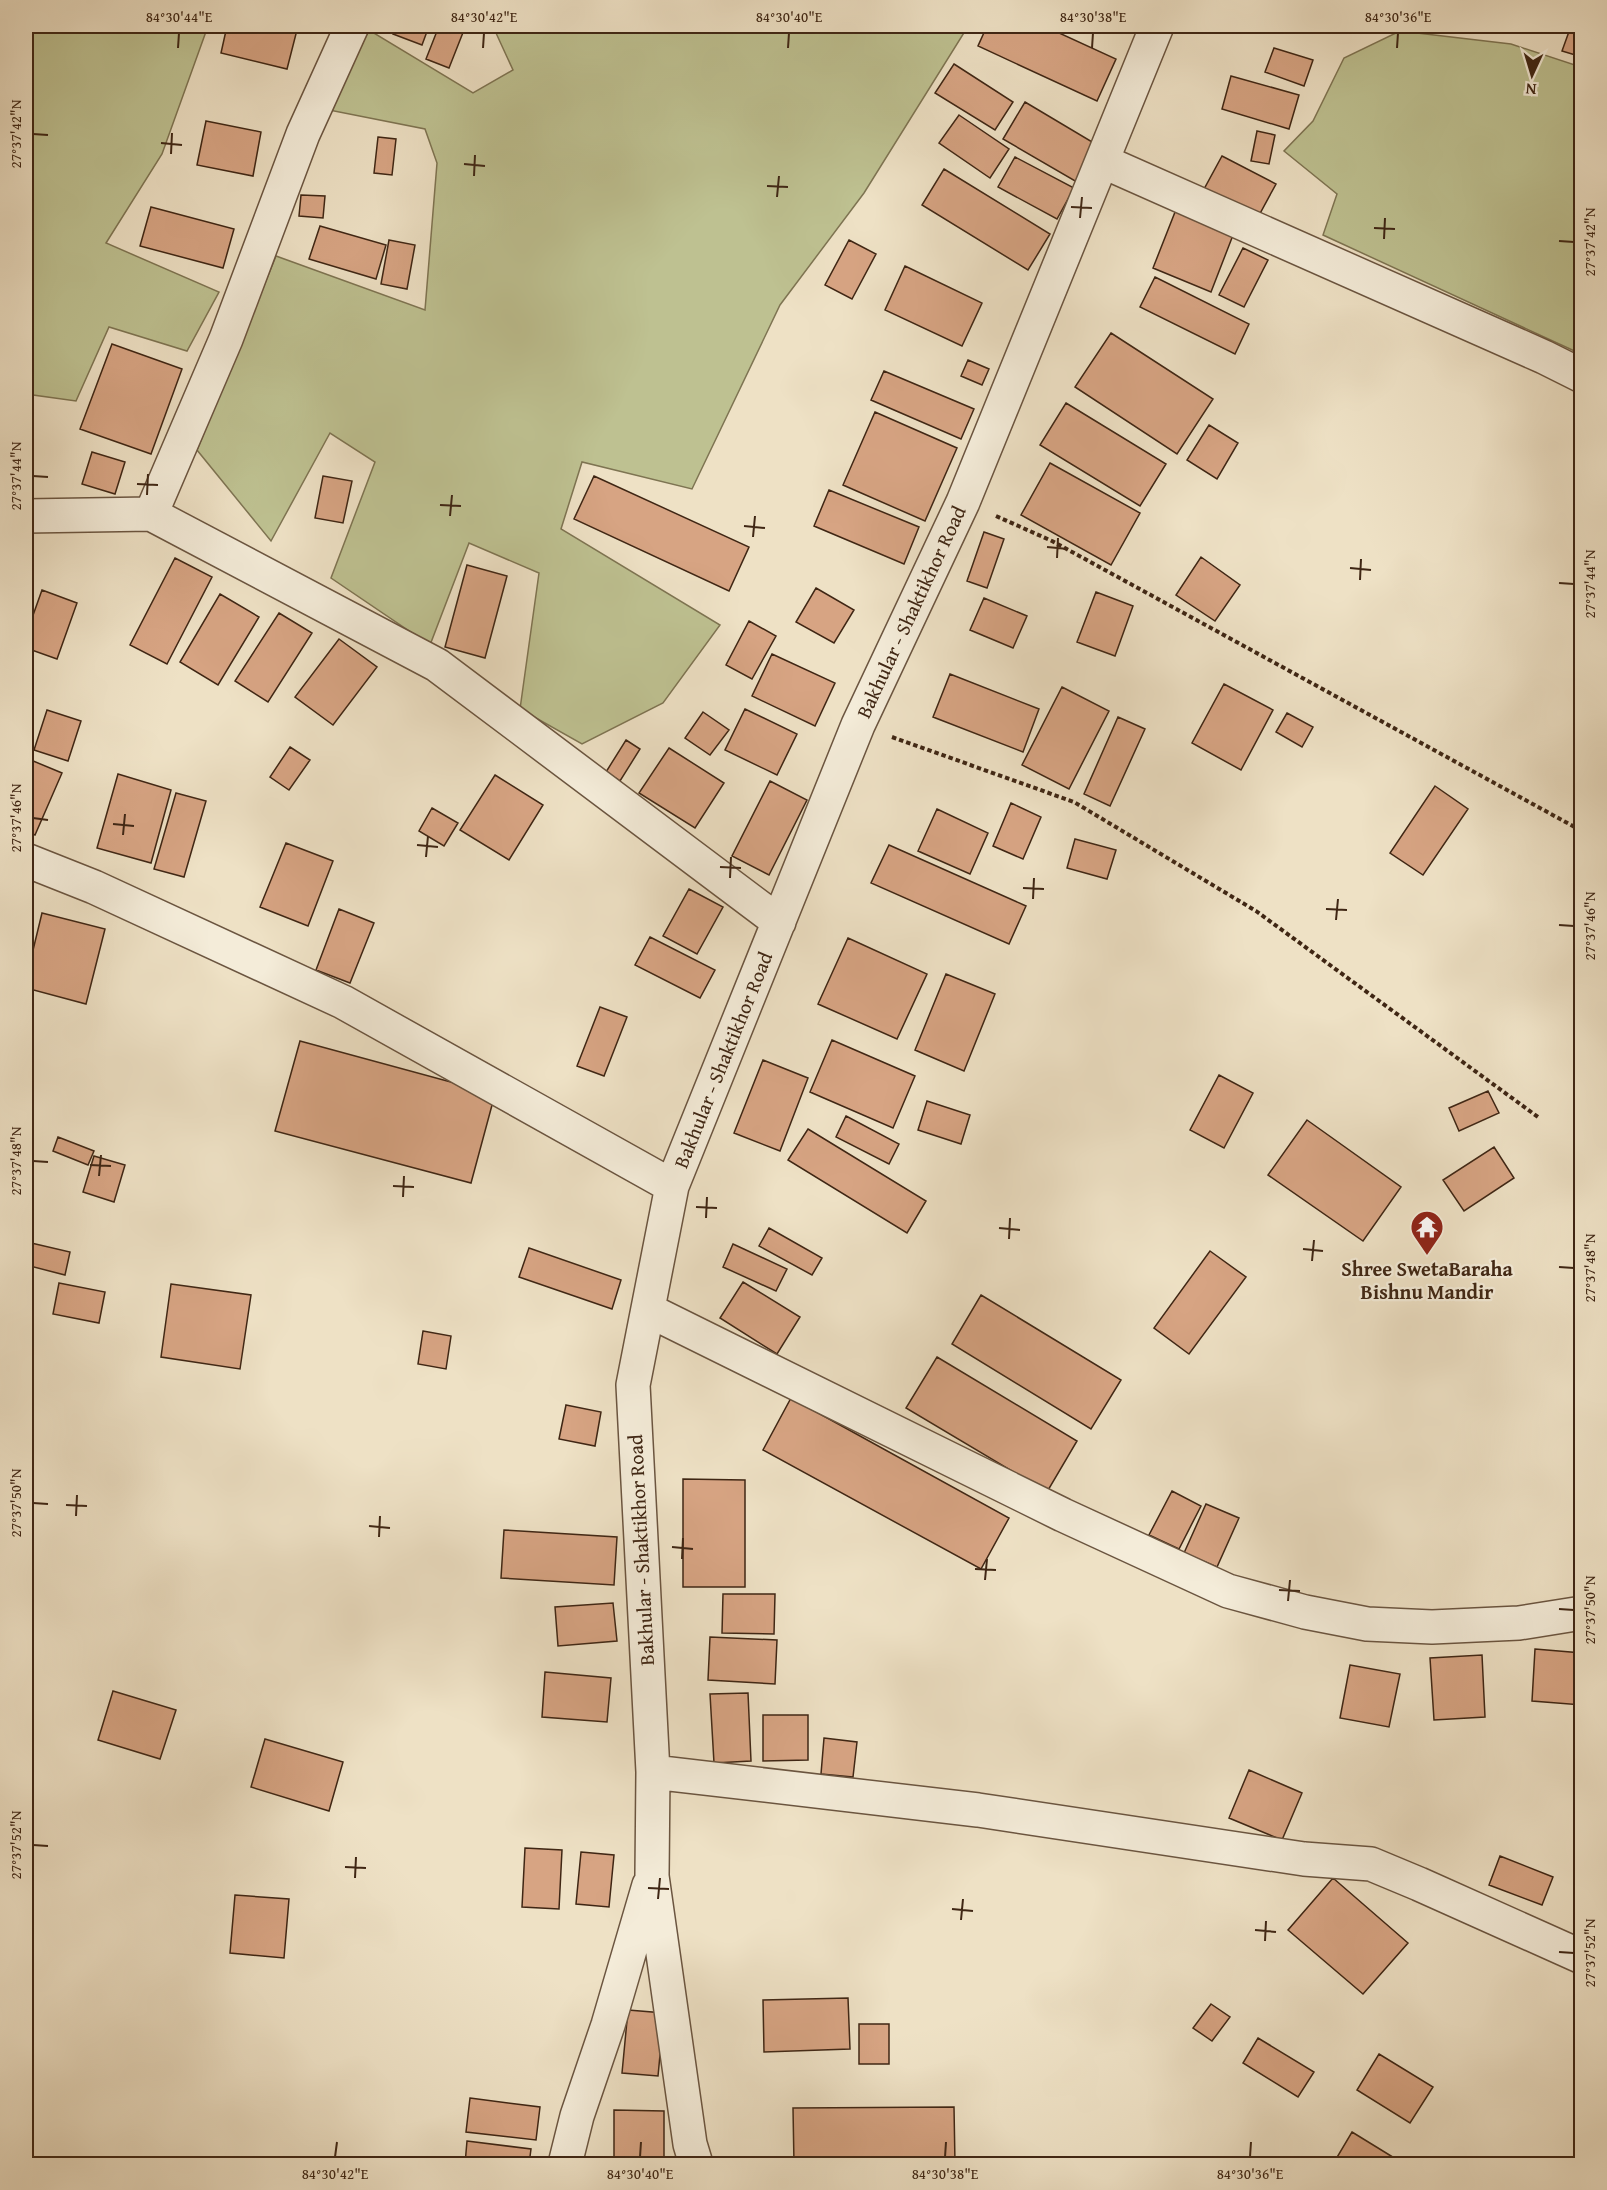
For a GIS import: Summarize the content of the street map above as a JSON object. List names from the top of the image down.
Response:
{
  "streets": {
    "street": ["Bakhular - Shaktikhor Road"]
  },
  "places": {
    "temple": ["Shree SwetaBaraha Bishnu Mandir"]
  },
  "north": "bottom",
  "coordinates": [
    "84°30'44\"E",
    "84°30'42\"E",
    "84°30'40\"E",
    "84°30'38\"E",
    "84°30'36\"E",
    "27°37'42\"N",
    "27°37'44\"N",
    "27°37'46\"N",
    "27°37'48\"N",
    "27°37'50\"N",
    "27°37'52\"N"
  ]
}
